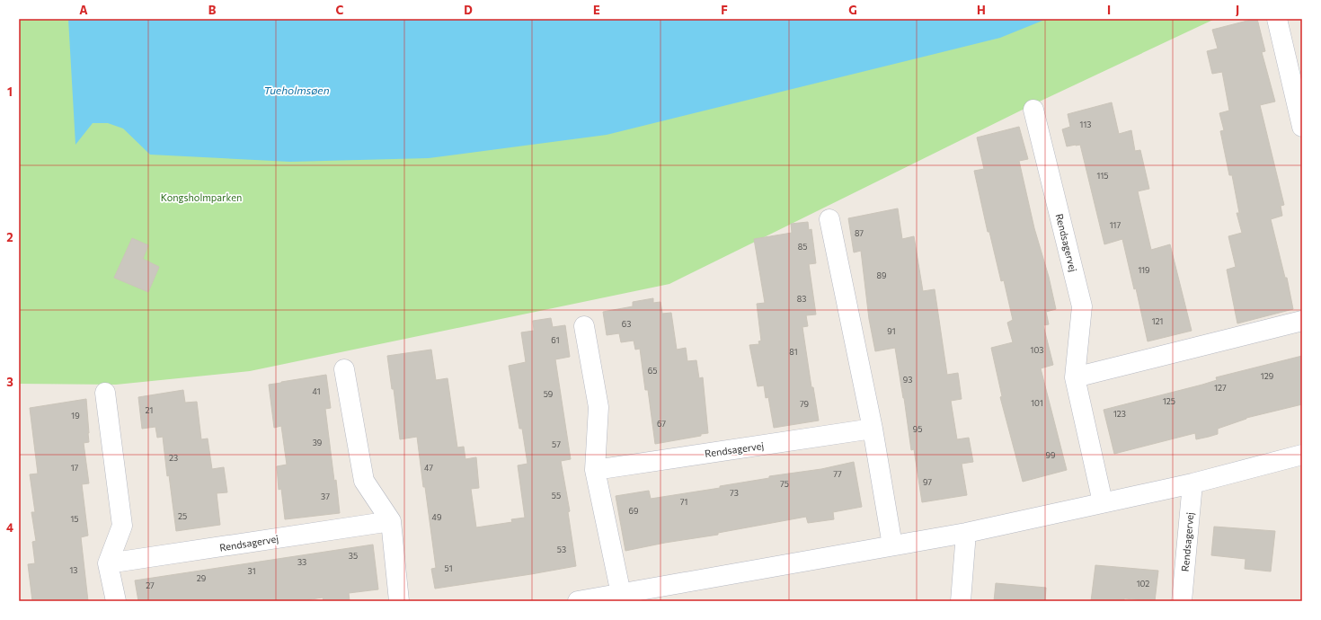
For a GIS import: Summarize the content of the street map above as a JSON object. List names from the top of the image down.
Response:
{
  "streets": {
    "street": ["Rendsagervej"]
  },
  "water": ["Tueholmsøen"],
  "parks": ["Kongsholmparken"],
  "house_numbers": [
    "113",
    "115",
    "117",
    "87",
    "85",
    "119",
    "89",
    "83",
    "121",
    "63",
    "91",
    "61",
    "103",
    "81",
    "65",
    "129",
    "93",
    "127",
    "41",
    "59",
    "125",
    "101",
    "79",
    "21",
    "123",
    "19",
    "67",
    "95",
    "39",
    "57",
    "99",
    "23",
    "17",
    "47",
    "77",
    "97",
    "75",
    "73",
    "55",
    "37",
    "71",
    "69",
    "25",
    "49",
    "15",
    "53",
    "35",
    "33",
    "51",
    "13",
    "31",
    "29",
    "102",
    "27"
  ],
  "grid": {
    "columns": [
      "A",
      "B",
      "C",
      "D",
      "E",
      "F",
      "G",
      "H",
      "I",
      "J"
    ],
    "rows": [
      "1",
      "2",
      "3",
      "4"
    ]
  }
}
